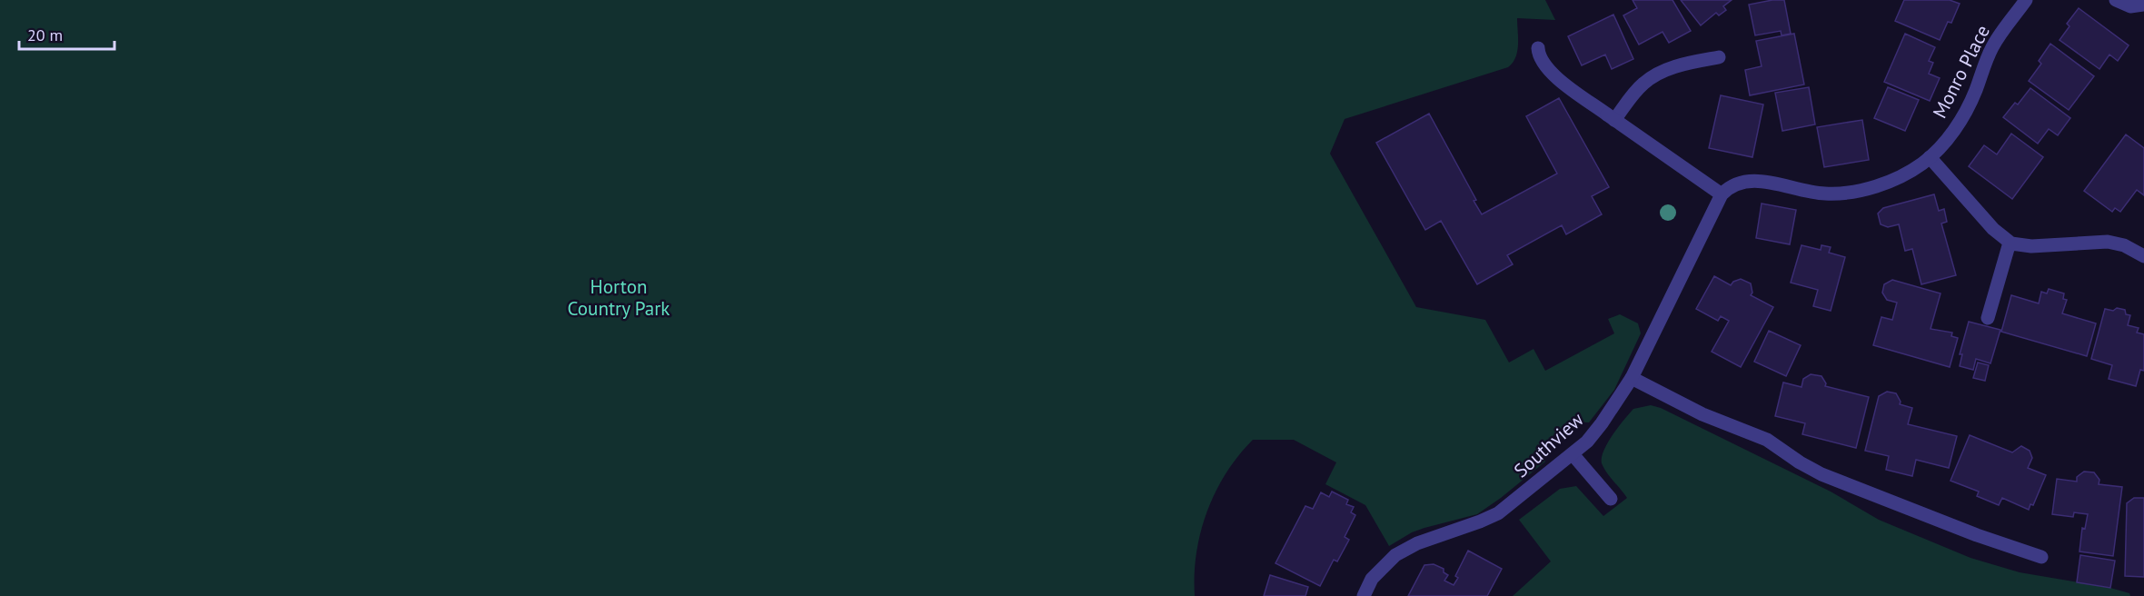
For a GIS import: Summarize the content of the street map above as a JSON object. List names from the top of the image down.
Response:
{
  "streets": {
    "street": ["Monro Place", "Southview"]
  },
  "crossings": [
    ["Monro Place", "Southview"]
  ],
  "parks": ["Horton Country Park"],
  "scale_bar": "20 m"
}
